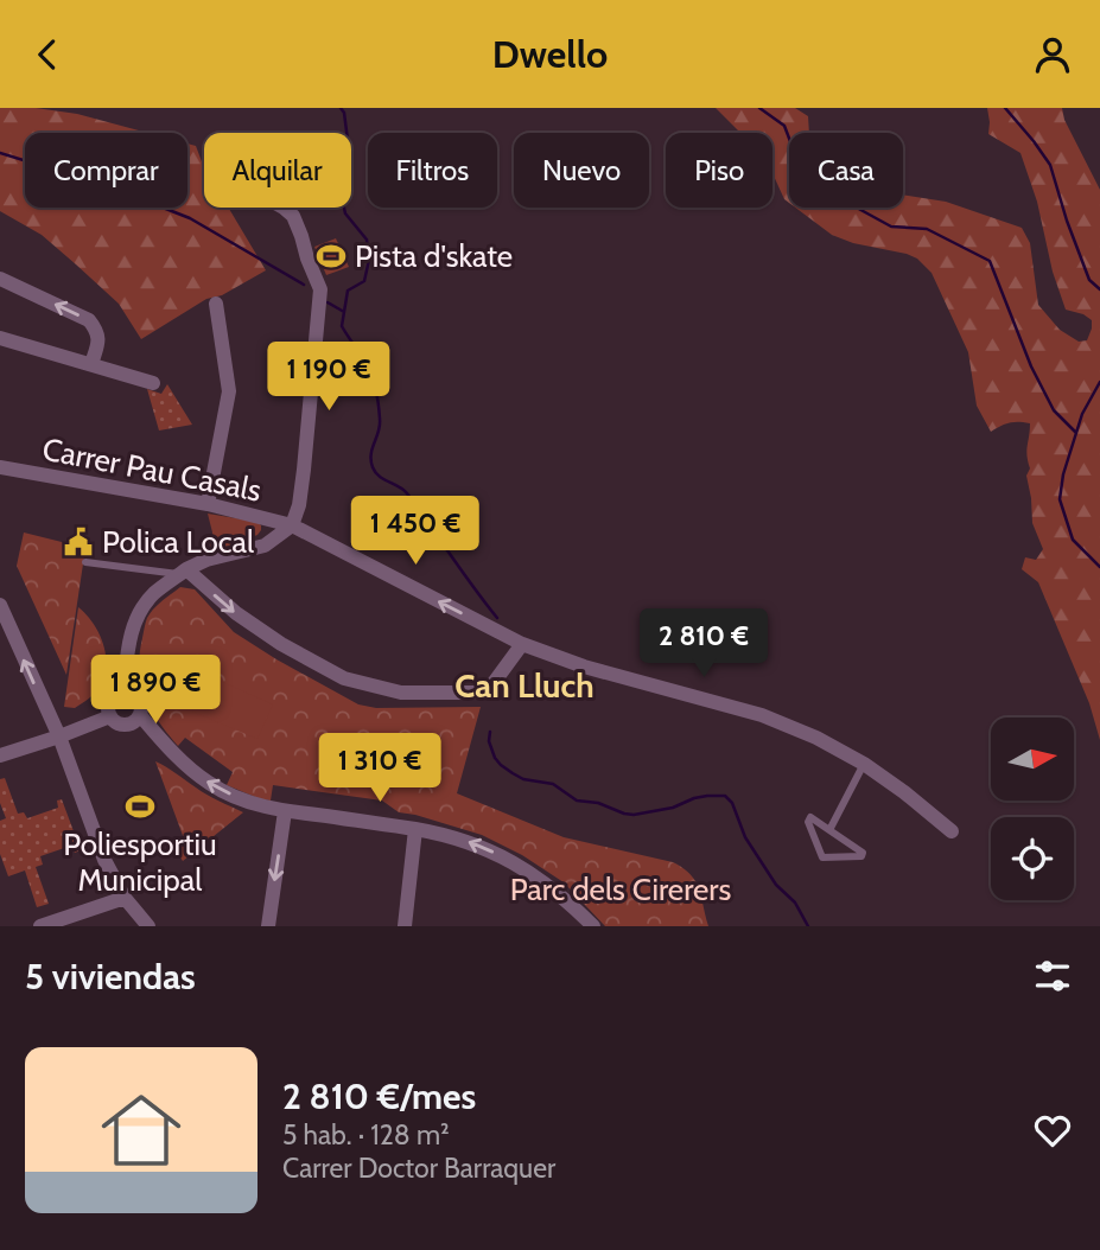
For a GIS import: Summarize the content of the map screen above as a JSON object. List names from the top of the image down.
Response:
{
  "streets": {
    "street": ["Carrer Pau Casals"]
  },
  "districts": ["Can Lluch"],
  "parks": ["Parc dels Cirerers"],
  "places": {
    "sports": ["Pista d'skate", "Poliesportiu Municipal"],
    "public building": ["Polica Local"]
  },
  "north": "right",
  "page": {
    "header": "Dwello",
    "chip": [
      "Comprar",
      "Alquilar",
      "Filtros",
      "Nuevo",
      "Piso",
      "Casa"
    ],
    "price": [
      "1 190 €",
      "1 450 €",
      "2 810 €",
      "1 890 €",
      "1 310 €"
    ],
    "heading": "5 viviendas",
    "list": [
      {
        "name": "2 810 €/mes",
        "note": "5 hab. · 128 m² · Carrer Doctor Barraquer"
      }
    ]
  }
}
